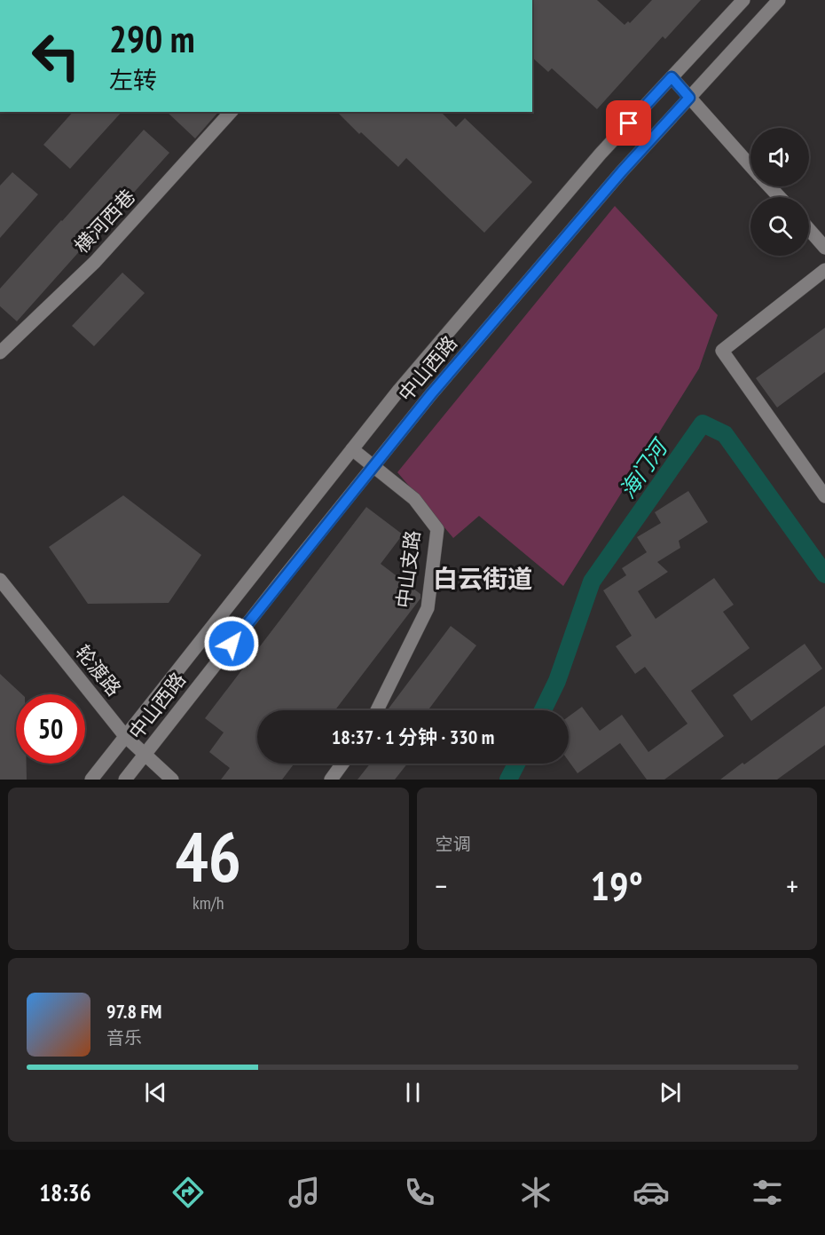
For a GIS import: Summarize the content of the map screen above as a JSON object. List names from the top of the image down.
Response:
{
  "streets": {
    "main road": [
      "横河西巷",
      "中山西路",
      "中山支路",
      "轮渡路"
    ]
  },
  "crossings": [
    ["中山西路", "中山支路"],
    ["中山西路", "轮渡路"]
  ],
  "districts": ["白云街道"],
  "water": ["海门河"],
  "page": {
    "turn": ["290 m", "左转"],
    "limit": "50",
    "trip": "18:37 · 1 分钟 · 330 m",
    "tile": [
      ["46", "km/h"],
      "空调"
    ],
    "heat": ["−", "19°", "+"],
    "song": ["97.8 FM", "音乐"],
    "tabs": "18:36"
  }
}
